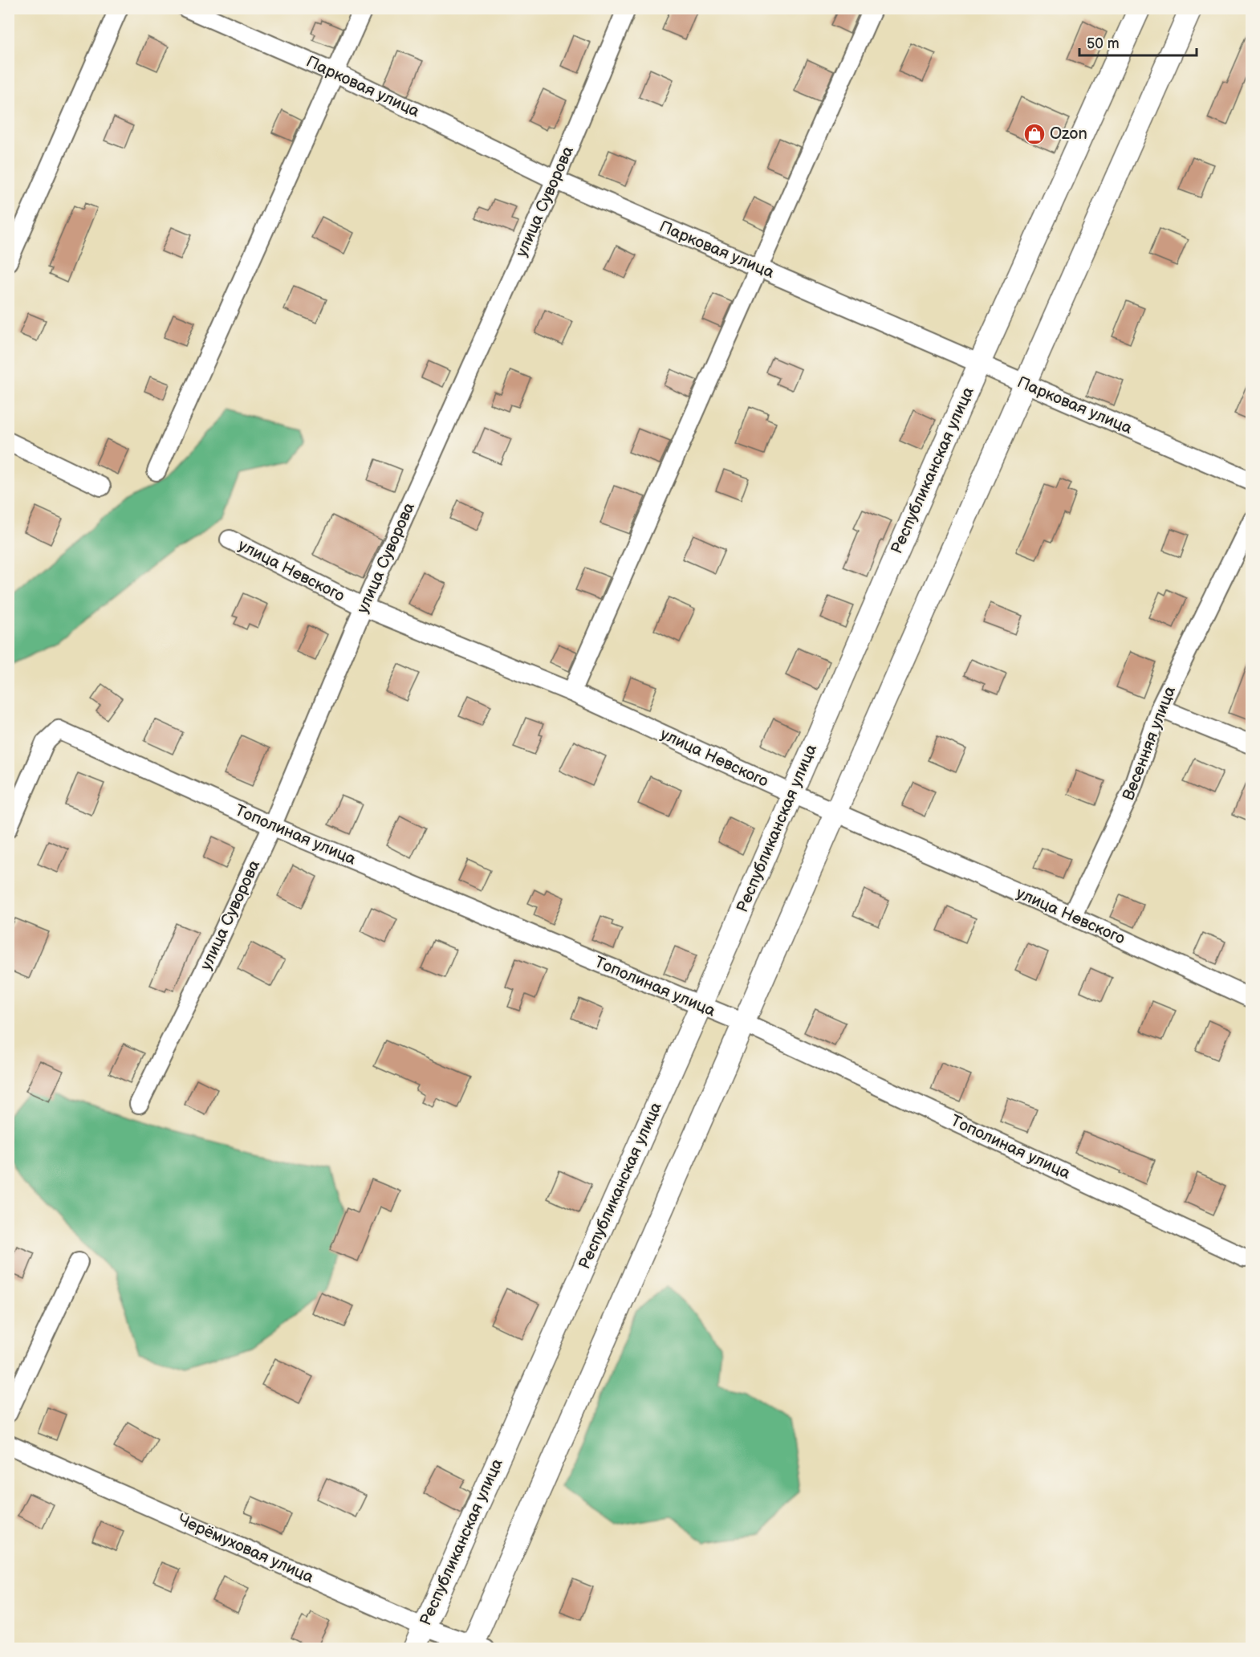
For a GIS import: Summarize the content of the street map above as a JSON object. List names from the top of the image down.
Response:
{
  "streets": {
    "street": [
      "Парковая улица",
      "улица Суворова",
      "Республиканская улица",
      "улица Невского",
      "Весенняя улица",
      "Тополиная улица",
      "Черёмуховая улица"
    ]
  },
  "crossings": [
    ["Парковая улица", "улица Суворова"],
    ["Парковая улица", "Республиканская улица"],
    ["улица Суворова", "улица Невского"],
    ["улица Суворова", "Тополиная улица"],
    ["Республиканская улица", "улица Невского"],
    ["Республиканская улица", "Тополиная улица"],
    ["Республиканская улица", "Черёмуховая улица"],
    ["улица Невского", "Весенняя улица"]
  ],
  "places": {
    "shop": ["Ozon"]
  },
  "scale_bar": "50 m"
}
